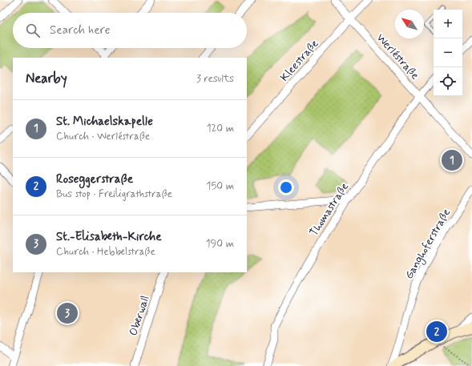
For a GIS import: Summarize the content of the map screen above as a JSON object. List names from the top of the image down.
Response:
{
  "streets": {
    "street": [
      "Werléstraße",
      "Kleestraße",
      "Thomastraße",
      "Ganghoferstraße",
      "Oberwall"
    ]
  },
  "crossings": [
    ["Werléstraße", "Kleestraße"],
    ["Werléstraße", "Thomastraße"]
  ],
  "north": "top left",
  "page": {
    "map_buttons": ["+", "−"],
    "search": "Search here",
    "heading": ["Nearby", "3 results"],
    "list": [
      {
        "mark": "1",
        "name": "St. Michaelskapelle",
        "note": "Church · Werléstraße",
        "value": "120 m"
      },
      {
        "mark": "2",
        "name": "Roseggerstraße",
        "note": "Bus stop · Freiligrathstraße",
        "value": "150 m"
      },
      {
        "mark": "3",
        "name": "St.-Elisabeth-Kirche",
        "note": "Church · Hebbelstraße",
        "value": "190 m"
      }
    ],
    "pins": ["1", "3", "2"]
  }
}
